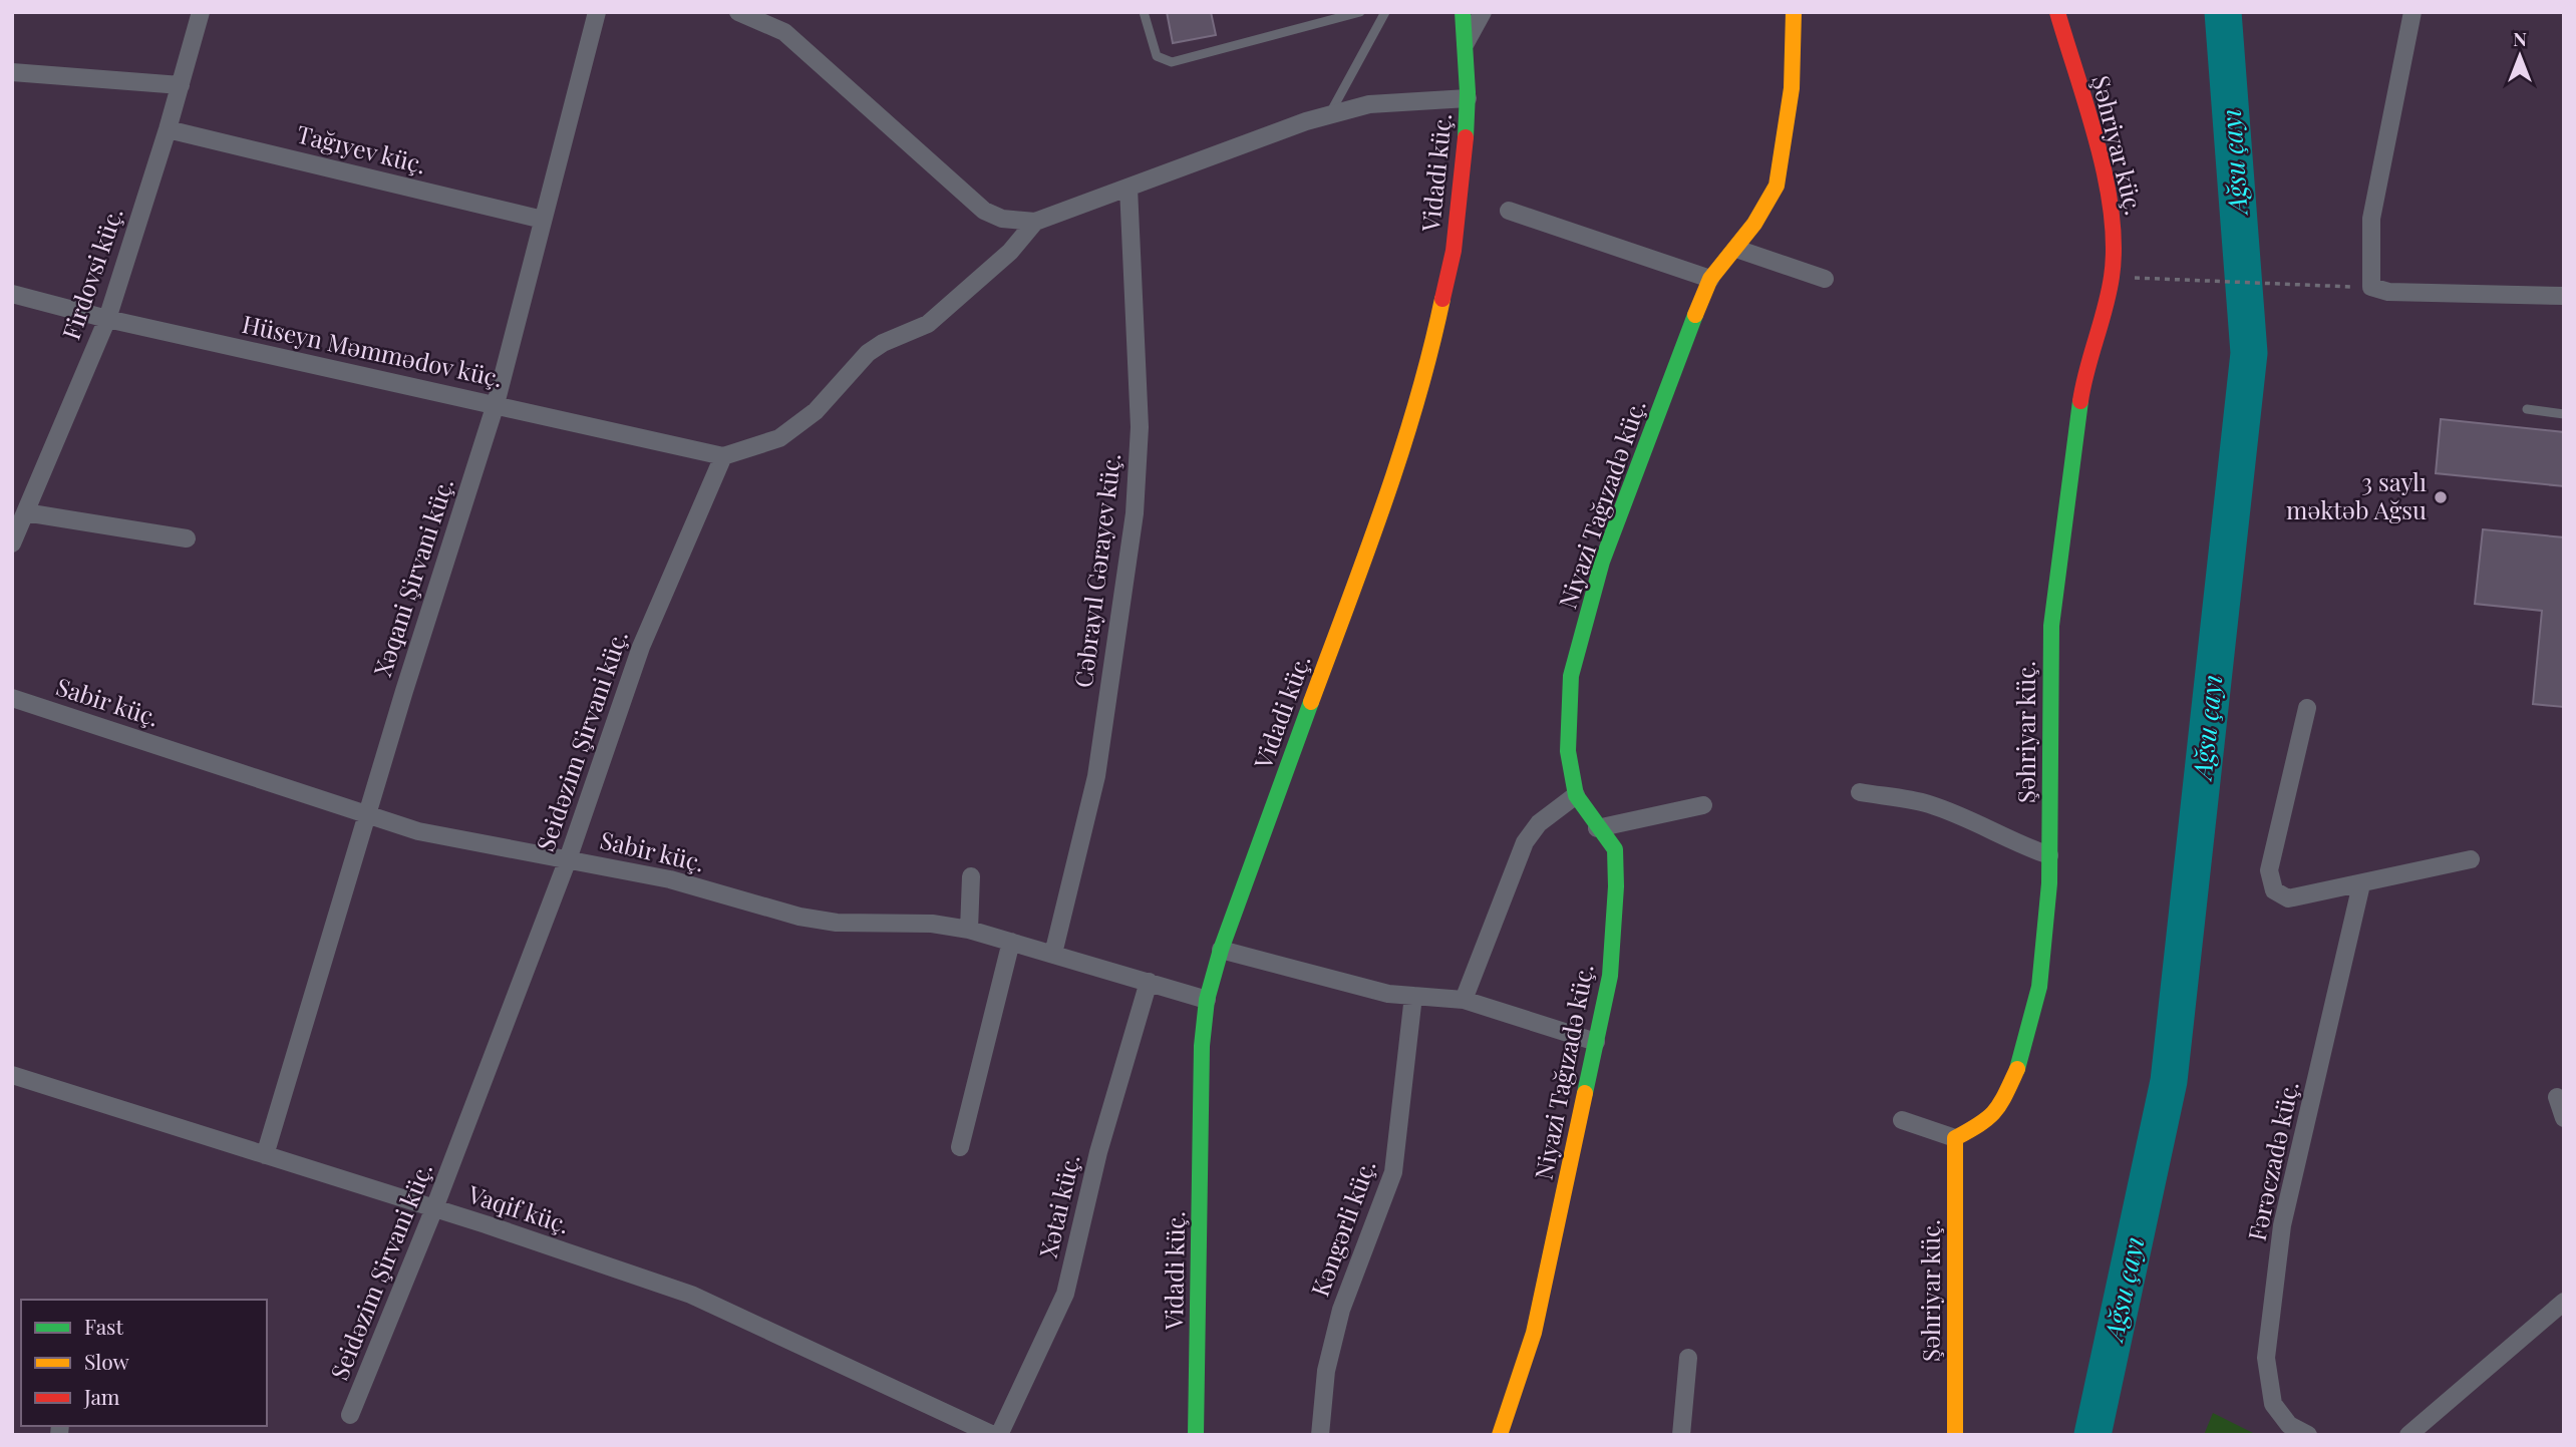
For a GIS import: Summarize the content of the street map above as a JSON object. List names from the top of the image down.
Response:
{
  "streets": {
    "street": [
      "Şəhriyar küç.",
      "Tağıyev küç.",
      "Vidadi küç.",
      "Firdovsi küç.",
      "Hüseyn Məmmədov küç.",
      "Niyazi Tağızadə küç.",
      "Cəbrayıl Gərayev küç.",
      "Xəqani Şirvani küç.",
      "Sabir küç.",
      "Seidəzim Şirvani küç.",
      "Fərəczadə küç.",
      "Xətai küç.",
      "Vaqif küç.",
      "Kəngərli küç."
    ]
  },
  "crossings": [
    ["Tağıyev küç.", "Firdovsi küç."],
    ["Tağıyev küç.", "Xəqani Şirvani küç."],
    ["Vidadi küç.", "Sabir küç."],
    ["Firdovsi küç.", "Hüseyn Məmmədov küç."],
    ["Hüseyn Məmmədov küç.", "Xəqani Şirvani küç."],
    ["Hüseyn Məmmədov küç.", "Seidəzim Şirvani küç."],
    ["Cəbrayıl Gərayev küç.", "Sabir küç."],
    ["Xəqani Şirvani küç.", "Sabir küç."],
    ["Xəqani Şirvani küç.", "Vaqif küç."],
    ["Sabir küç.", "Seidəzim Şirvani küç."],
    ["Sabir küç.", "Xətai küç."],
    ["Seidəzim Şirvani küç.", "Vaqif küç."]
  ],
  "water": ["Ağsu çayı"],
  "places": ["3 saylı məktəb Ağsu"],
  "legend": ["Fast", "Slow", "Jam"],
  "north": "top"
}
